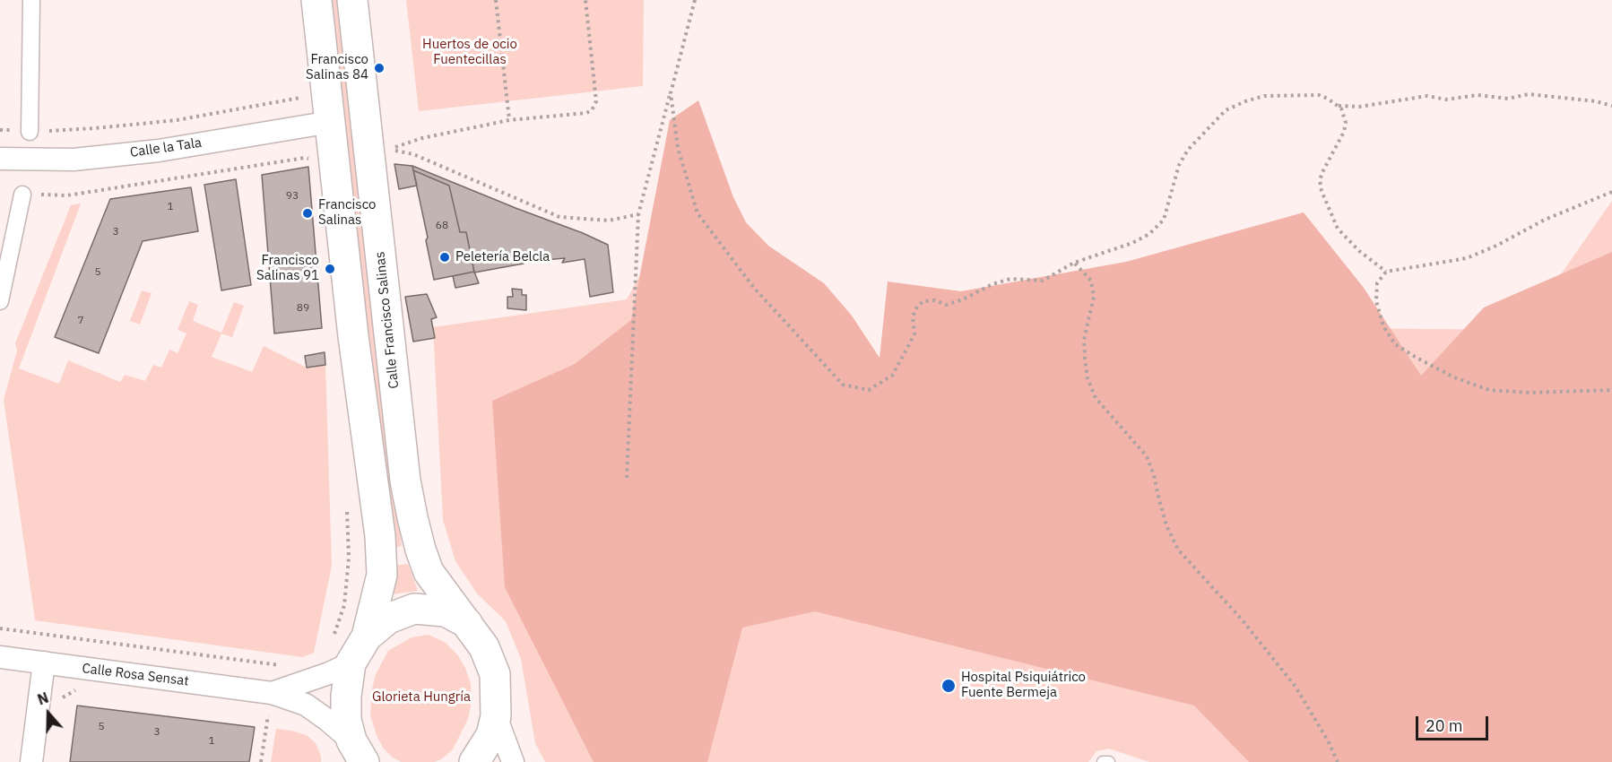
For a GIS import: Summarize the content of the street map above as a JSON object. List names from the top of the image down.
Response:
{
  "streets": {
    "main road": ["Calle Francisco Salinas"],
    "street": ["Calle la Tala", "Calle Rosa Sensat"]
  },
  "parks": ["Huertos de ocio Fuentecillas", "Glorieta Hungría"],
  "places": [
    "Francisco Salinas 84",
    "Francisco Salinas",
    "Peletería Belcla",
    "Francisco Salinas 91",
    "Hospital Psiquiátrico Fuente Bermeja"
  ],
  "house_numbers": [
    "93",
    "1",
    "68",
    "3",
    "5",
    "89",
    "7",
    "5",
    "3",
    "1"
  ],
  "scale_bar": "20 m",
  "north": "top"
}
